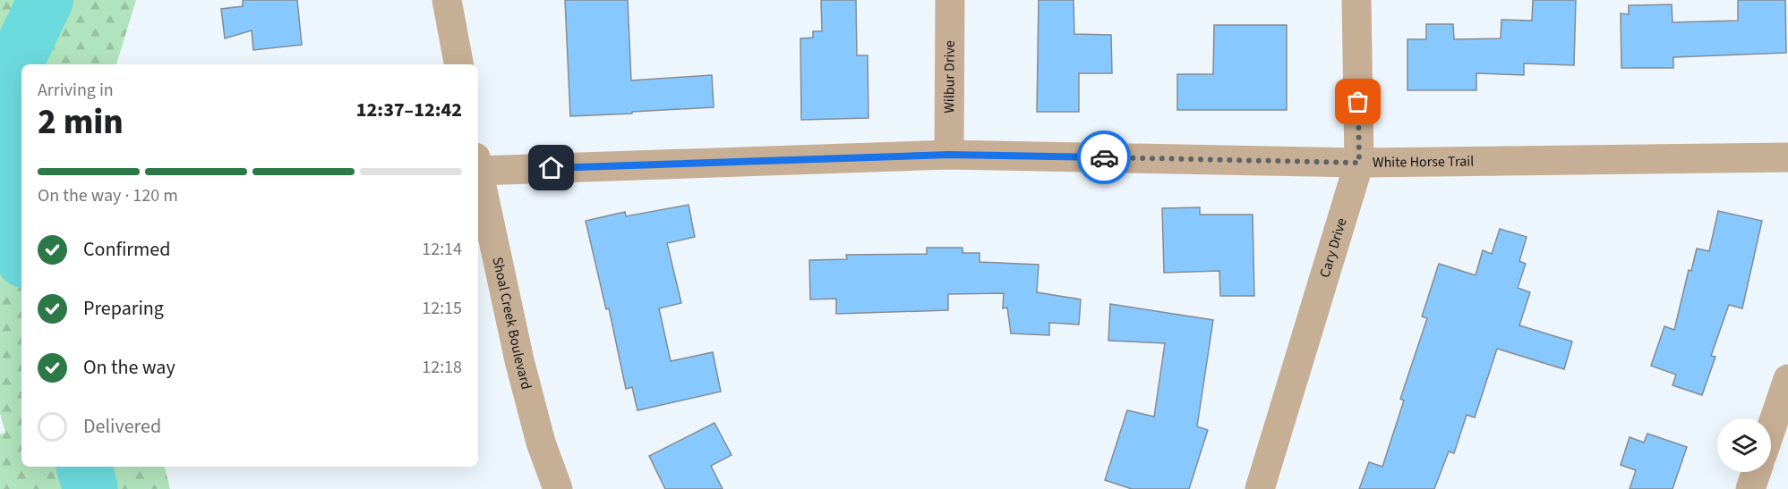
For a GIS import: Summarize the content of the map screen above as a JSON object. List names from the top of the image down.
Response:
{
  "streets": {
    "street": [
      "Wilbur Drive",
      "White Horse Trail",
      "Cary Drive",
      "Shoal Creek Boulevard"
    ]
  },
  "crossings": [
    ["Wilbur Drive", "White Horse Trail"],
    ["White Horse Trail", "Cary Drive"]
  ],
  "page": {
    "heading": ["2 min", "Arriving in", "12:37–12:42"],
    "bar": "On the way · 120 m",
    "list": [
      ["Confirmed", "12:14"],
      ["Preparing", "12:15"],
      ["On the way", "12:18"],
      "Delivered"
    ]
  }
}
